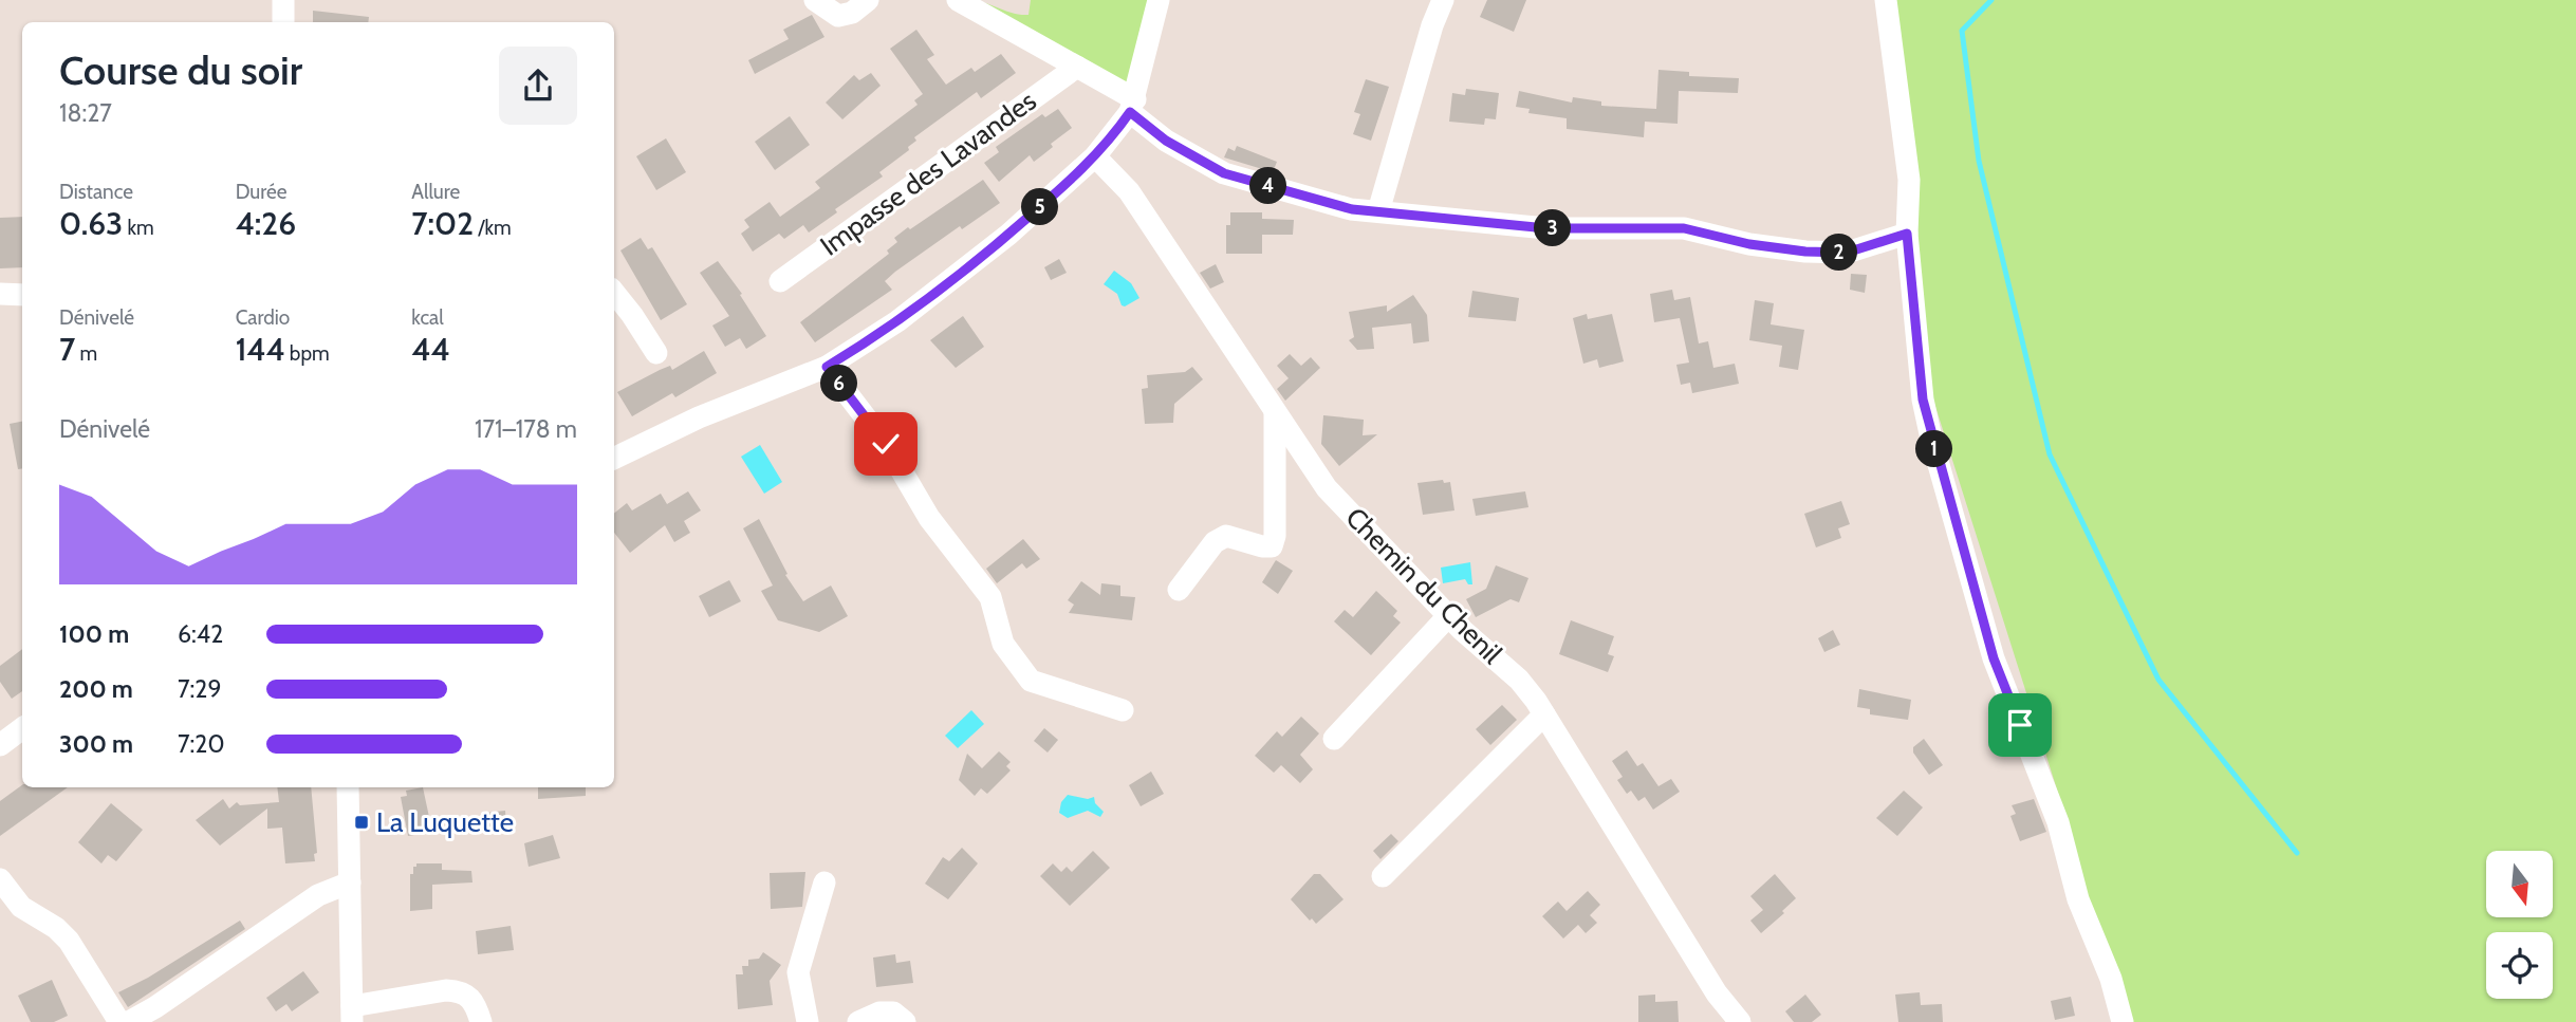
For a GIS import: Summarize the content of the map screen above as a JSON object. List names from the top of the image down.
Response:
{
  "streets": {
    "street": ["Impasse des Lavandes", "Chemin du Chenil"]
  },
  "places": {
    "transit": ["La Luquette"]
  },
  "north": "bottom",
  "page": {
    "heading": ["Course du soir", "18:27"],
    "stats": [
      ["Distance", "0.63 km"],
      ["Durée", "4:26"],
      ["Allure", "7:02 /km"],
      ["Dénivelé", "7 m"],
      ["Cardio", "144 bpm"],
      ["kcal", "44"]
    ],
    "pins": [
      "4",
      "5",
      "3",
      "2",
      "6",
      "1"
    ],
    "chart": ["Dénivelé", "171–178 m"],
    "list": [
      {
        "name": "100 m",
        "note": "6:42"
      },
      {
        "name": "200 m",
        "note": "7:29"
      },
      {
        "name": "300 m",
        "note": "7:20"
      }
    ]
  }
}
